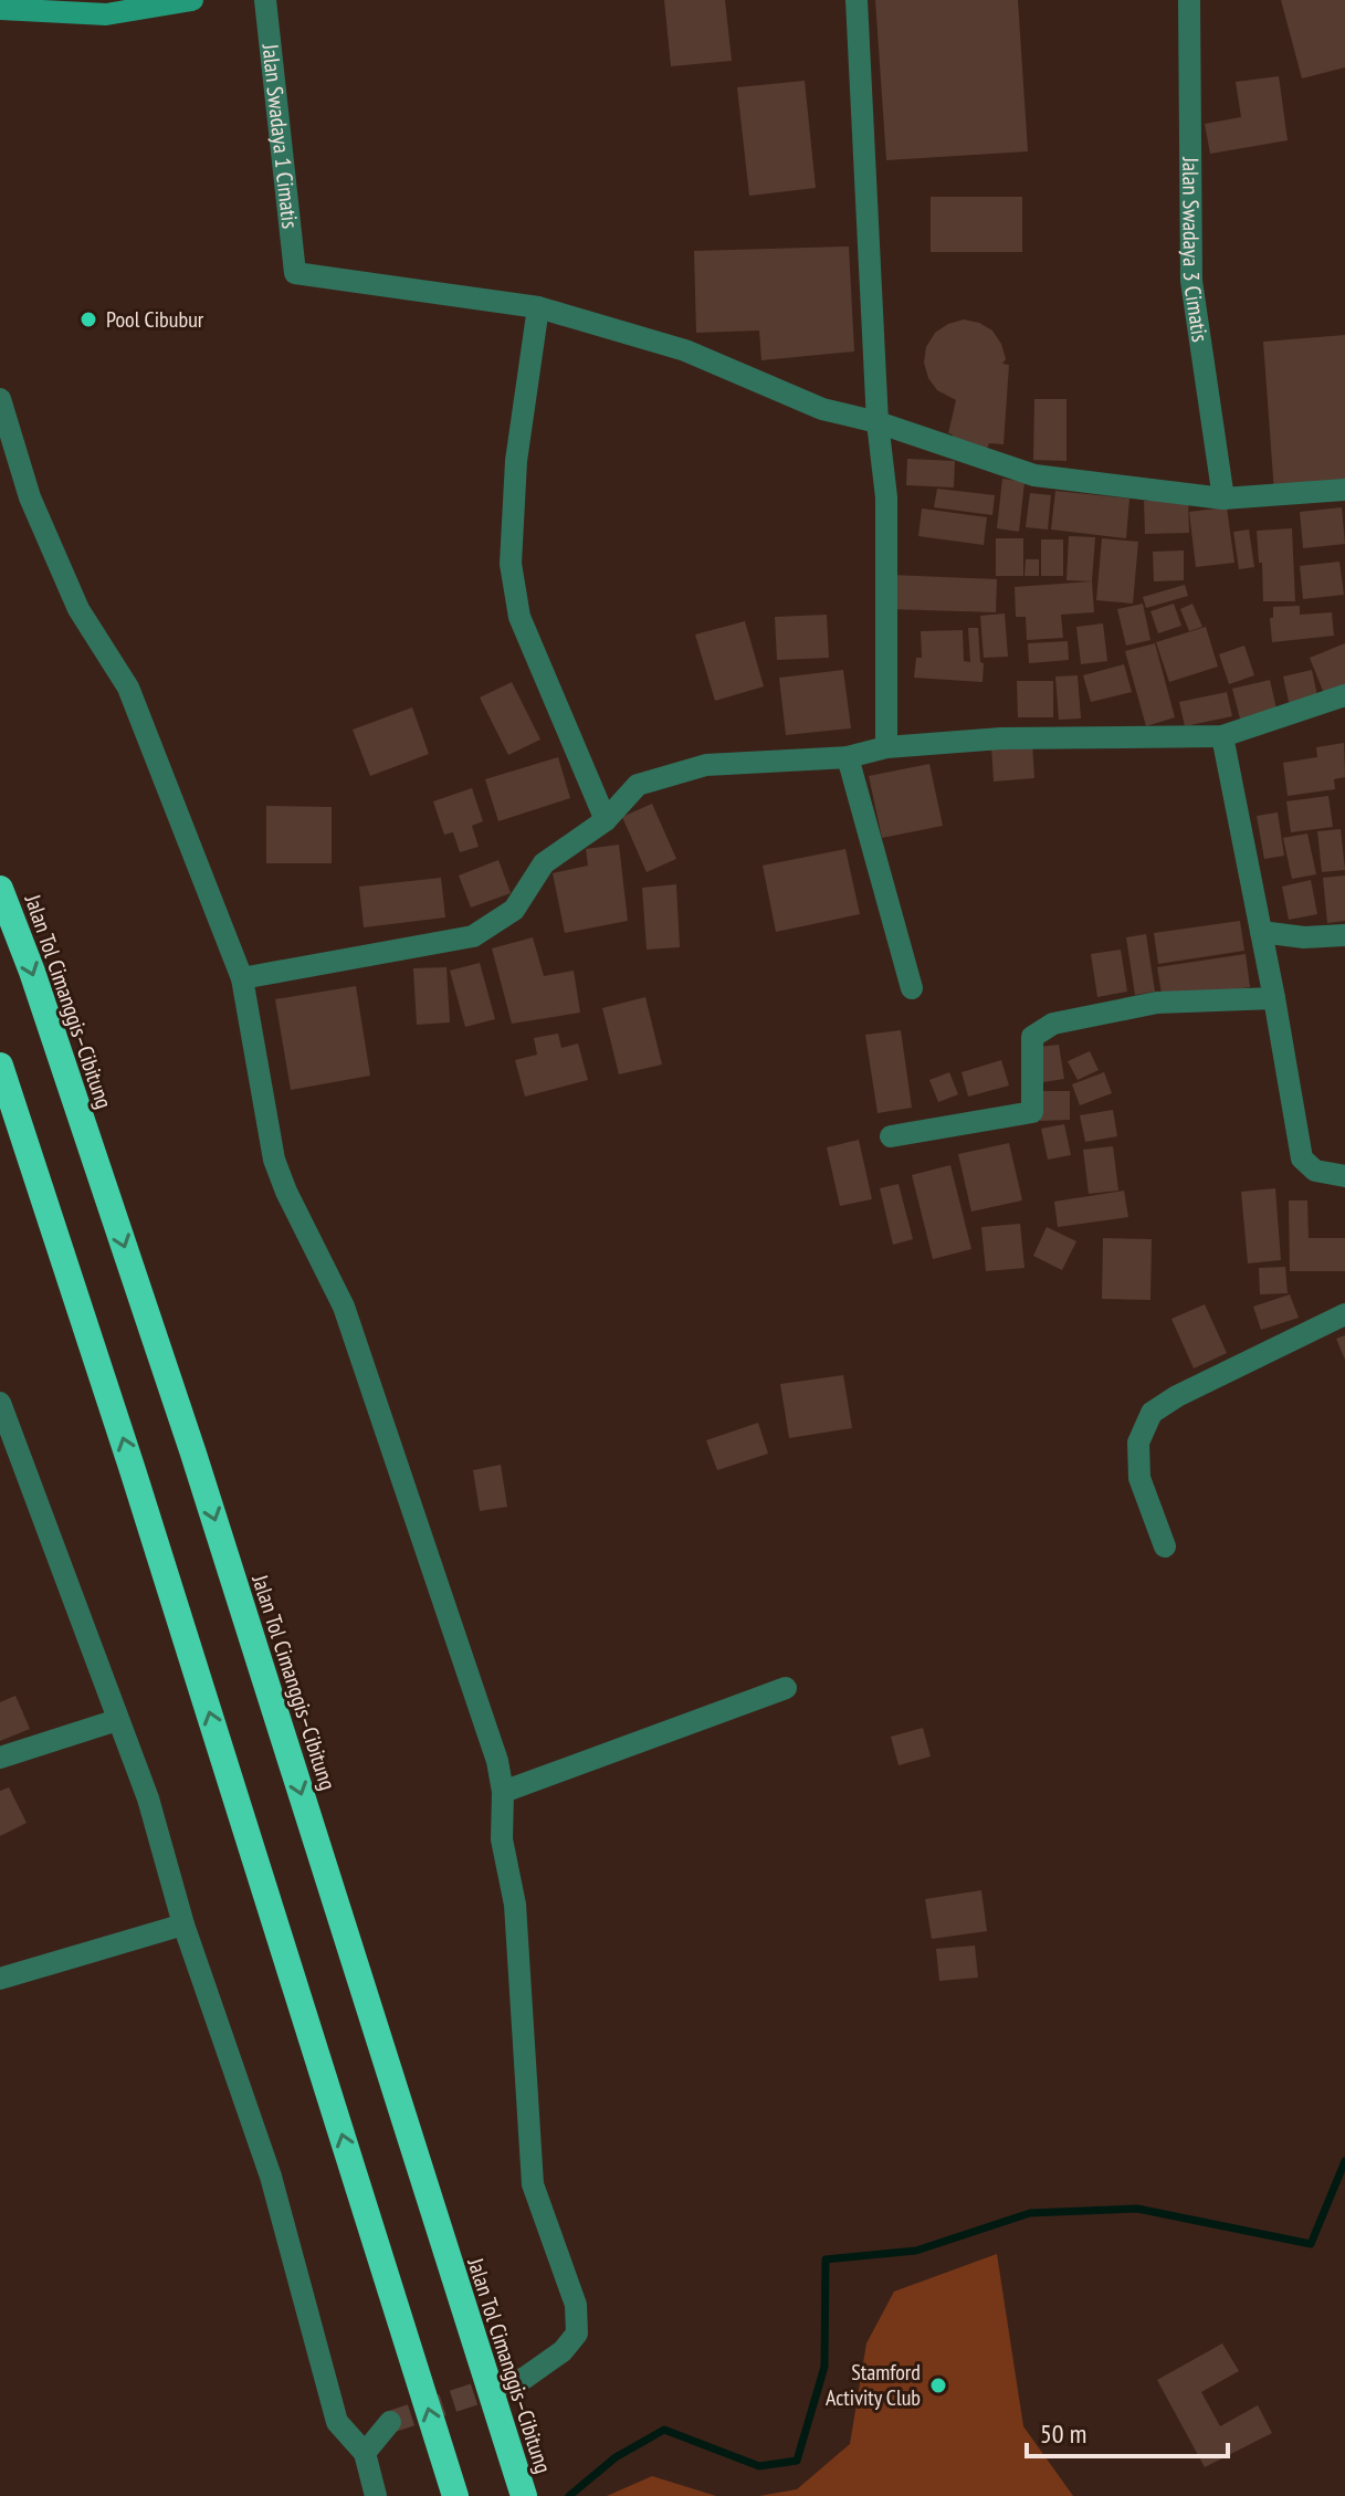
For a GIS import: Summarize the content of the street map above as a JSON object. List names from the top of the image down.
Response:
{
  "streets": {
    "highway": ["Jalan Tol Cimanggis–Cibitung"],
    "street": ["Jalan Swadaya 1 Cimatis", "Jalan Swadaya 3 Cimatis"]
  },
  "places": ["Pool Cibubur", "Stamford Activity Club"],
  "scale_bar": "50 m"
}
